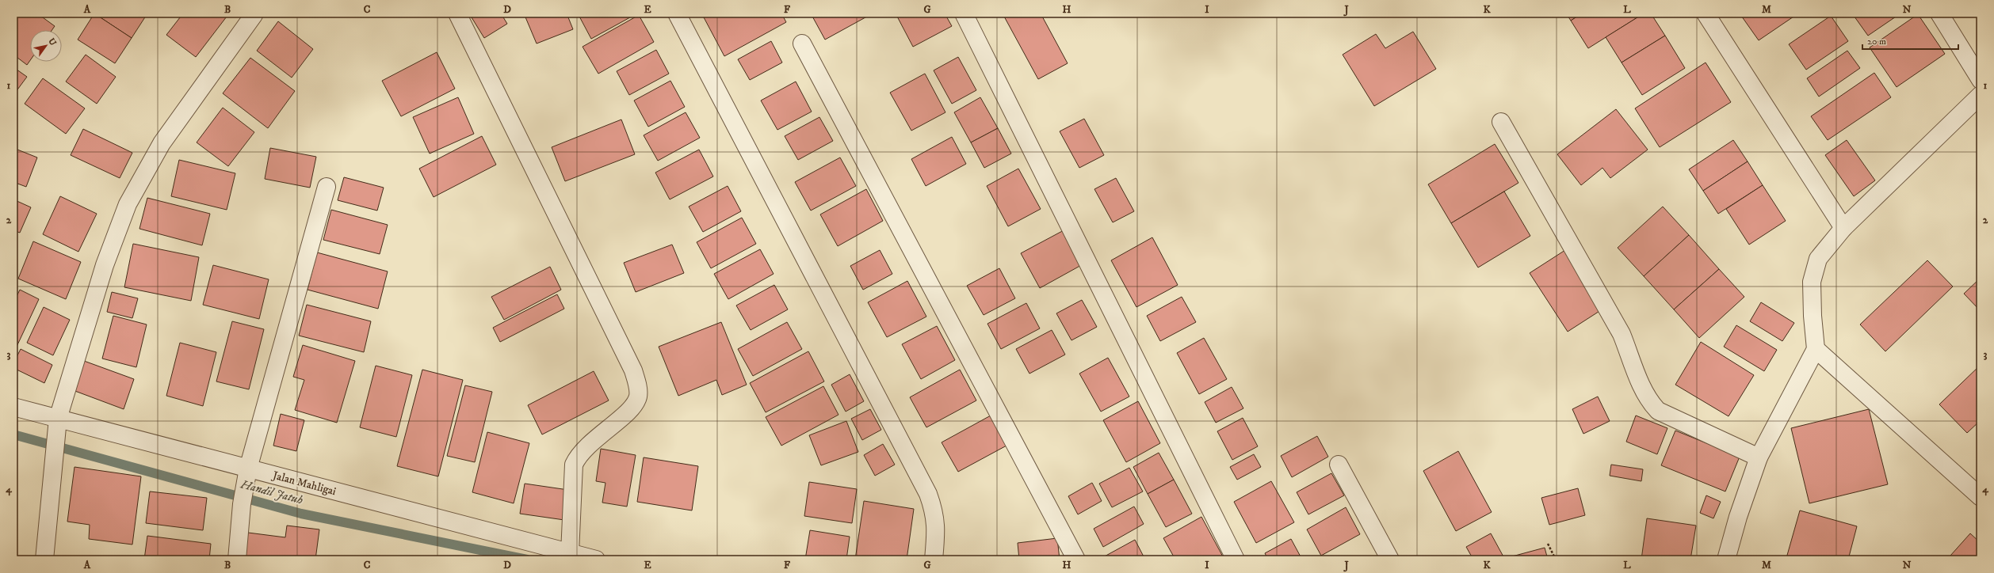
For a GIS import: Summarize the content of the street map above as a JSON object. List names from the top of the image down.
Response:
{
  "streets": {
    "street": ["Jalan Mahligai"]
  },
  "water": ["Handil Jatuh"],
  "scale_bar": "20 m",
  "north": "top right",
  "grid": {
    "columns": [
      "A",
      "B",
      "C",
      "D",
      "E",
      "F",
      "G",
      "H",
      "I",
      "J",
      "K",
      "L",
      "M",
      "N"
    ],
    "rows": [
      "1",
      "2",
      "3",
      "4"
    ]
  }
}
